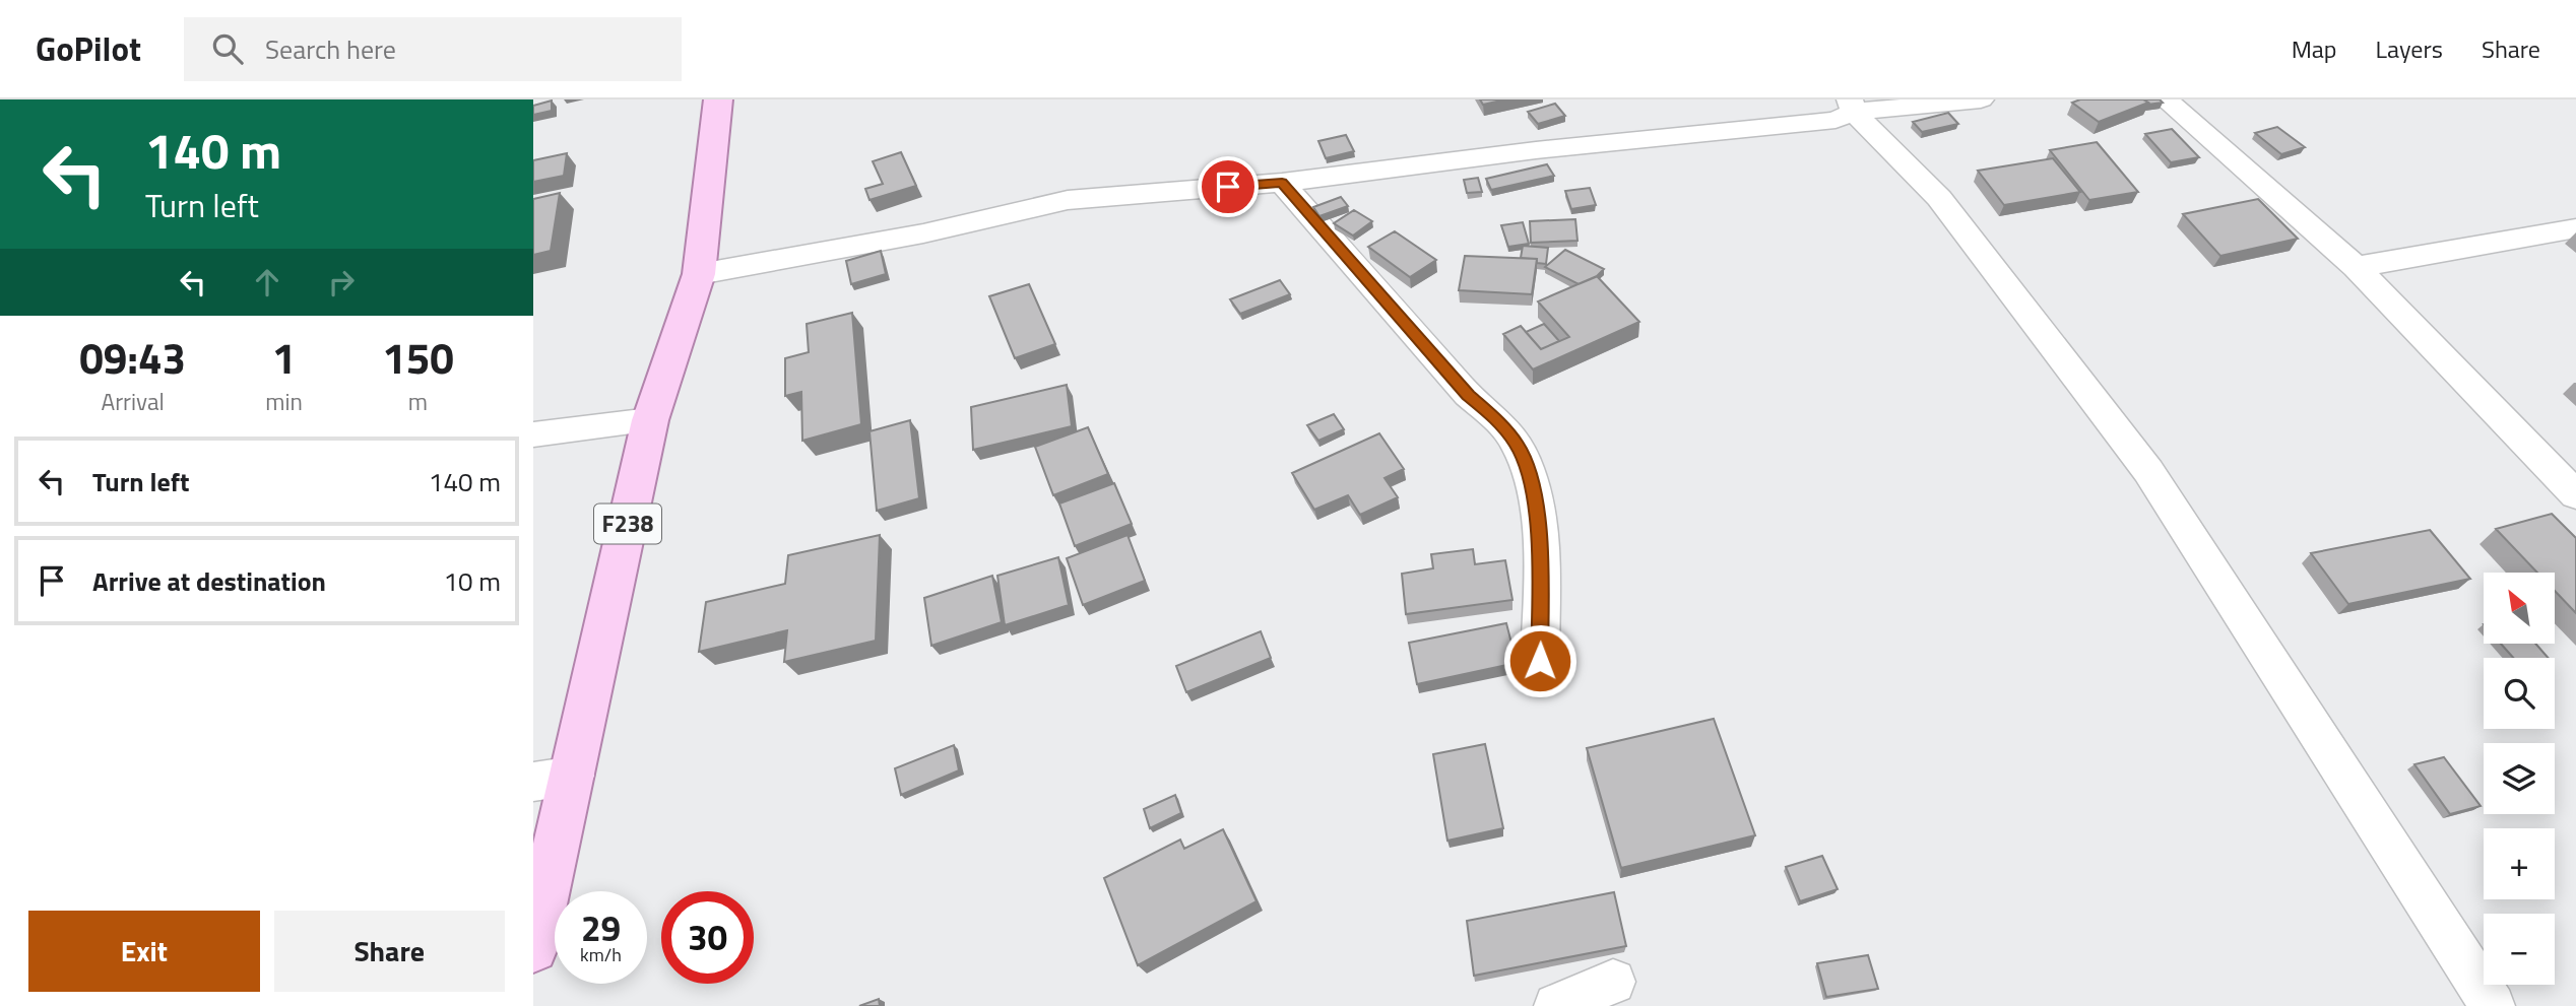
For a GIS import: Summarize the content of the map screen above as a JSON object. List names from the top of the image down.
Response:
{
  "streets": {
    "main road": ["F238"]
  },
  "north": "top left",
  "page": {
    "header": "GoPilot",
    "search": "Search here",
    "nav": ["Map", "Layers", "Share"],
    "turn": ["140 m", "Turn left"],
    "eta": [
      "09:43",
      "Arrival",
      "1",
      "min",
      "150",
      "m"
    ],
    "list": [
      {
        "name": "Turn left",
        "value": "140 m"
      },
      {
        "name": "Arrive at destination",
        "value": "10 m"
      }
    ],
    "map_buttons": ["+", "−"],
    "speed": "29 km/h",
    "limit": "30",
    "buttons": ["Exit", "Share"]
  }
}
